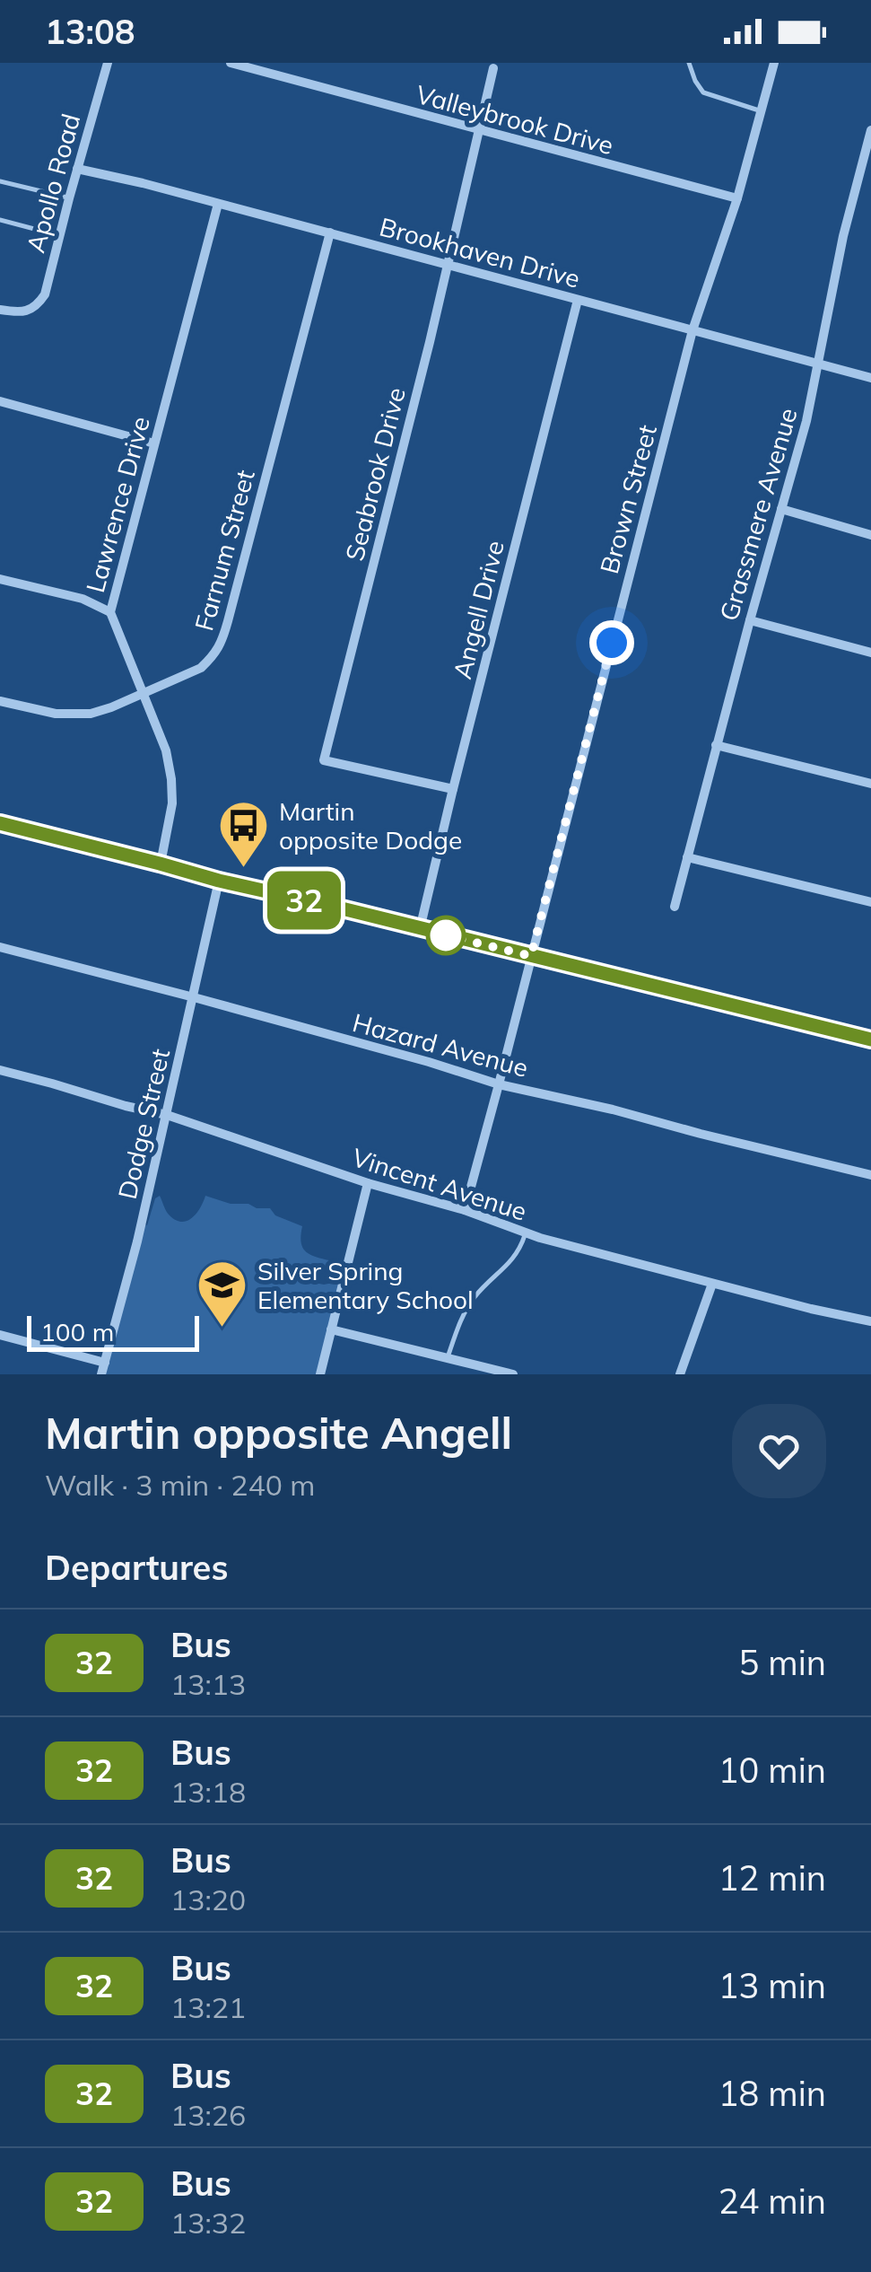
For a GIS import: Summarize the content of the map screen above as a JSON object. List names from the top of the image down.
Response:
{
  "streets": {
    "street": [
      "Valleybrook Drive",
      "Apollo Road",
      "Brookhaven Drive",
      "Seabrook Drive",
      "Brown Street",
      "Lawrence Drive",
      "Grassmere Avenue",
      "Farnum Street",
      "Angell Drive",
      "Hazard Avenue",
      "Dodge Street",
      "Vincent Avenue"
    ]
  },
  "crossings": [
    ["Valleybrook Drive", "Seabrook Drive"],
    ["Valleybrook Drive", "Brown Street"],
    ["Apollo Road", "Brookhaven Drive"],
    ["Brookhaven Drive", "Seabrook Drive"],
    ["Brookhaven Drive", "Brown Street"],
    ["Brookhaven Drive", "Lawrence Drive"],
    ["Brookhaven Drive", "Grassmere Avenue"],
    ["Brookhaven Drive", "Farnum Street"],
    ["Brookhaven Drive", "Angell Drive"],
    ["Seabrook Drive", "Angell Drive"],
    ["Brown Street", "Hazard Avenue"],
    ["Brown Street", "Vincent Avenue"],
    ["Lawrence Drive", "Farnum Street"],
    ["Hazard Avenue", "Dodge Street"],
    ["Dodge Street", "Vincent Avenue"]
  ],
  "places": {
    "bus stop": ["Martin opposite Dodge"],
    "school or university": ["Silver Spring Elementary School"]
  },
  "lines": ["bus line 32"],
  "scale_bar": "100 m",
  "page": {
    "status": "13:08",
    "on_map": "32",
    "scale": "100 m",
    "heading": [
      ["Martin opposite Angell", "Walk · 3 min · 240 m"],
      "Departures"
    ],
    "list": [
      {
        "mark": "32",
        "name": "Bus",
        "note": "13:13",
        "value": "5 min"
      },
      {
        "mark": "32",
        "name": "Bus",
        "note": "13:18",
        "value": "10 min"
      },
      {
        "mark": "32",
        "name": "Bus",
        "note": "13:20",
        "value": "12 min"
      },
      {
        "mark": "32",
        "name": "Bus",
        "note": "13:21",
        "value": "13 min"
      },
      {
        "mark": "32",
        "name": "Bus",
        "note": "13:26",
        "value": "18 min"
      },
      {
        "mark": "32",
        "name": "Bus",
        "note": "13:32",
        "value": "24 min"
      }
    ]
  }
}
